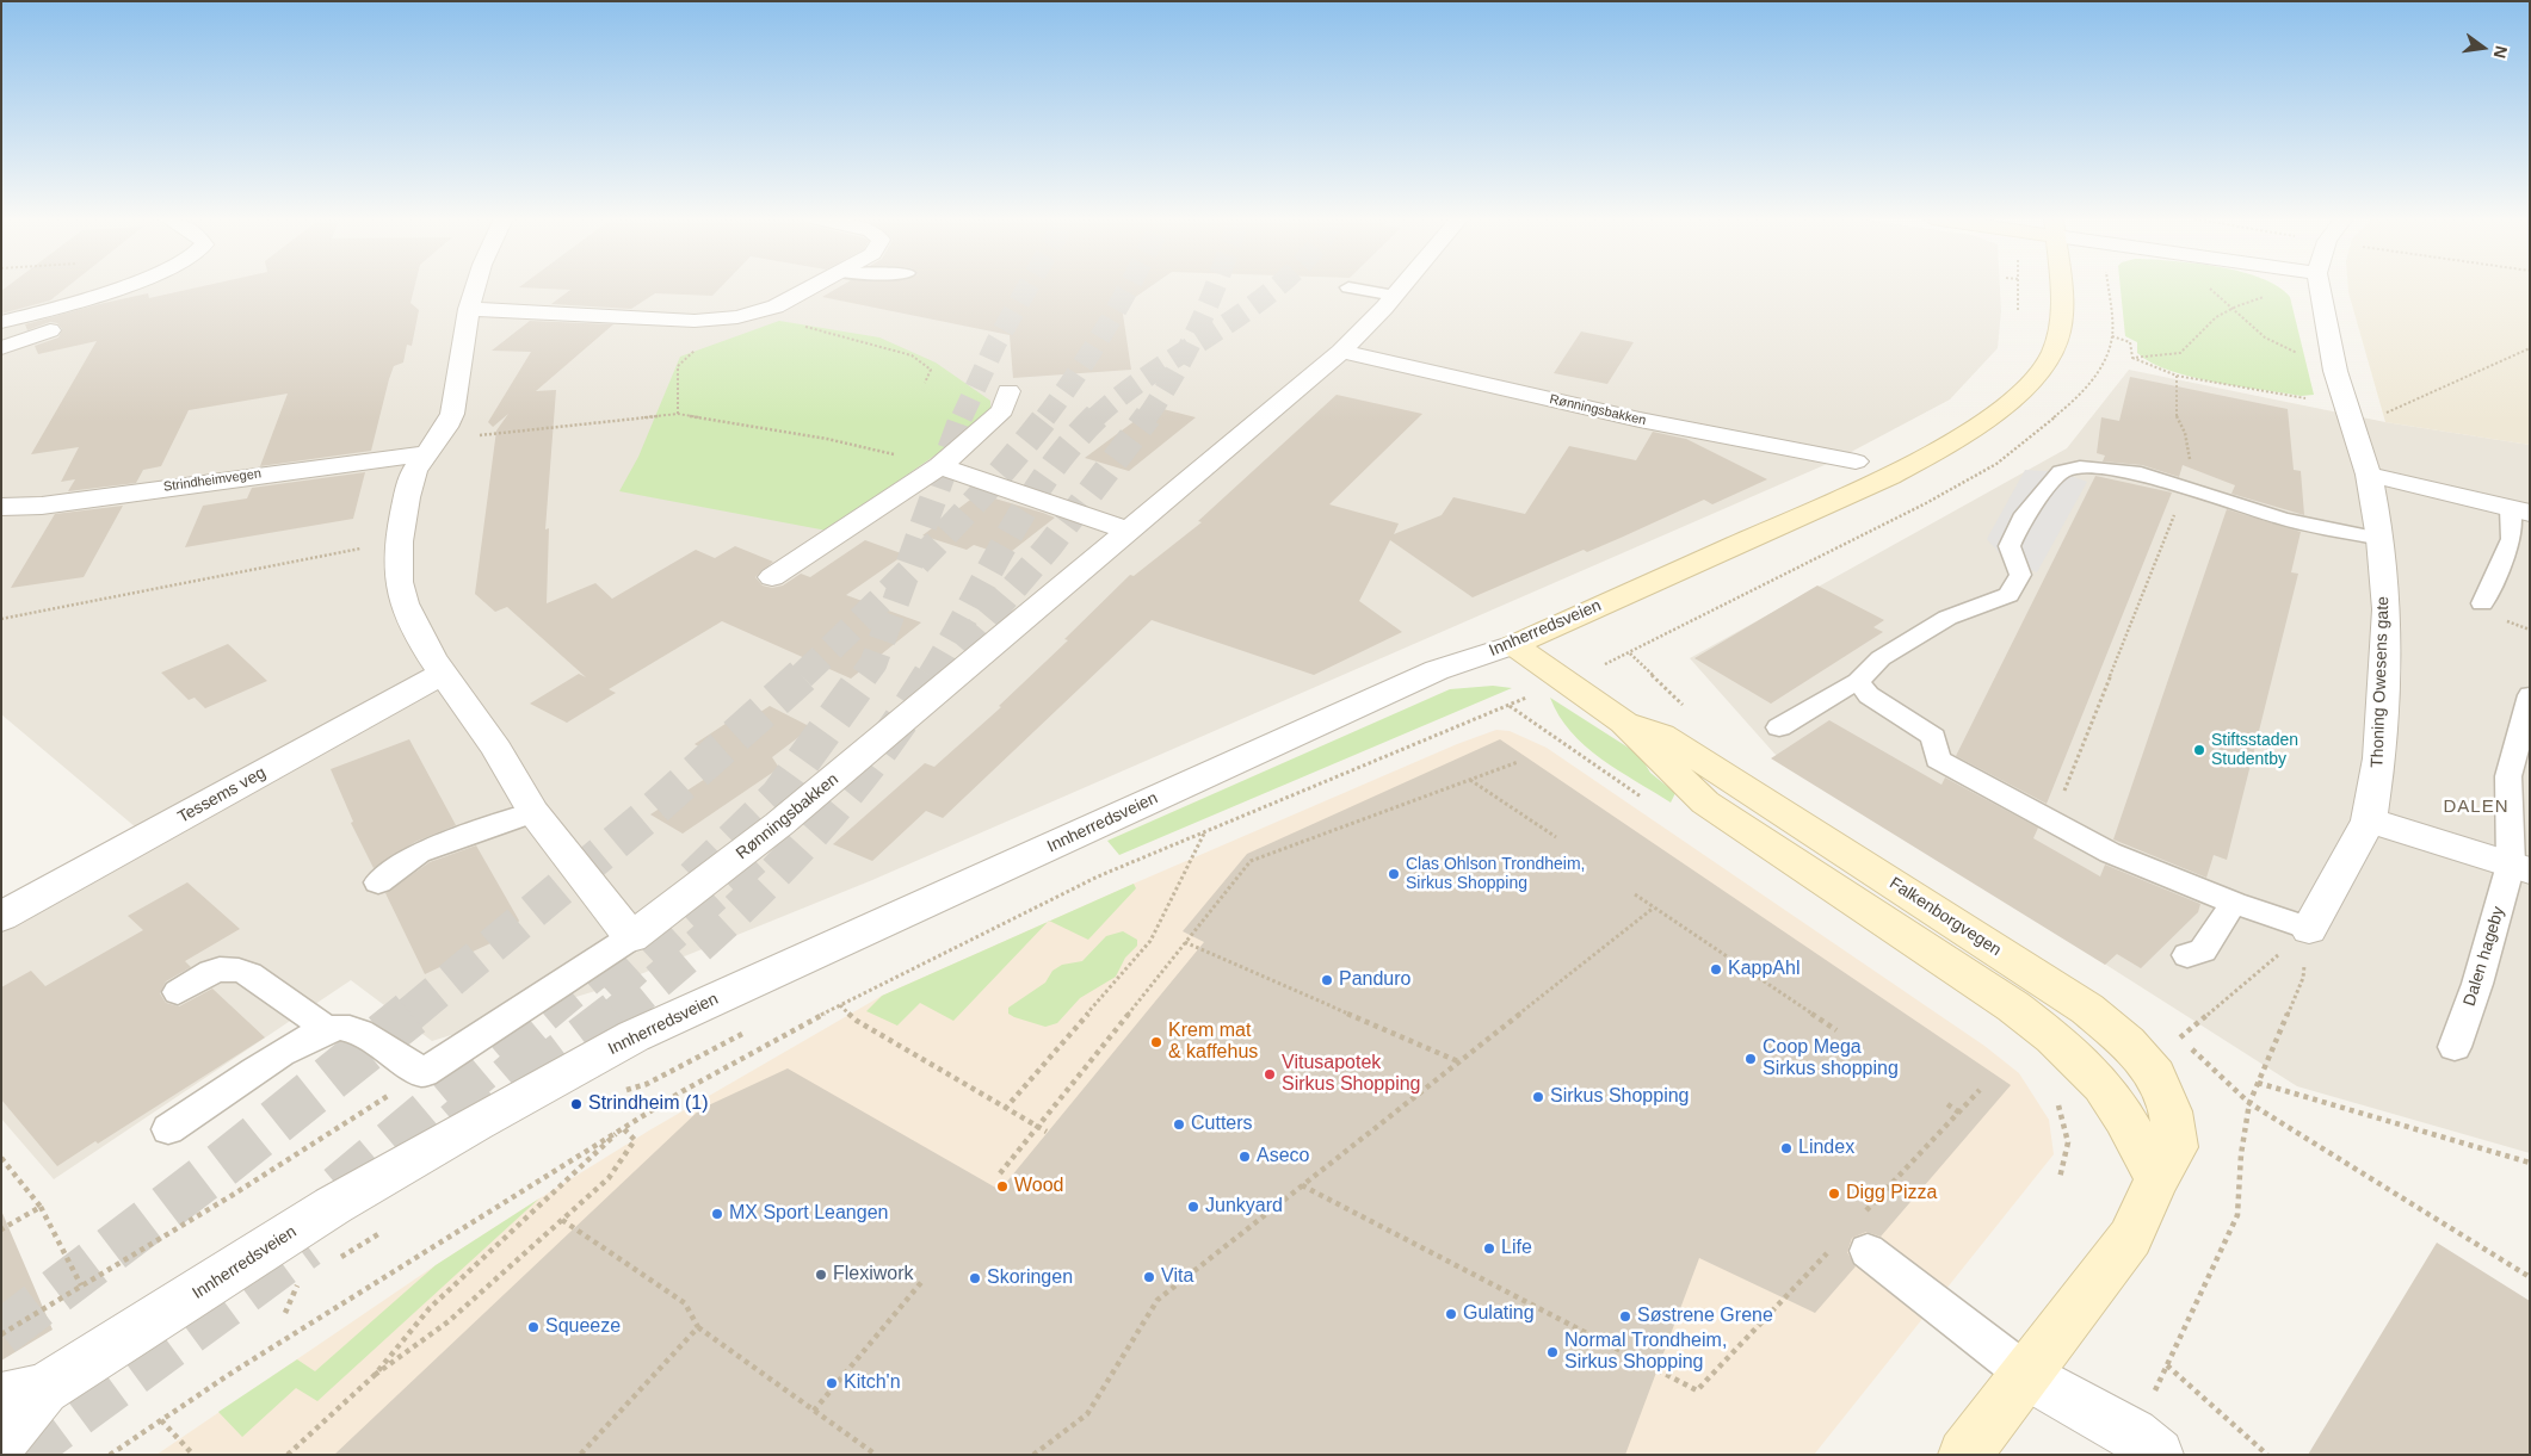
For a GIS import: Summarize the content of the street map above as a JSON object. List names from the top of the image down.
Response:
{
  "streets": {
    "main road": ["Innherredsveien"],
    "street": [
      "Rønningsbakken",
      "Strindheimvegen",
      "Thoning Owesens gate",
      "Tessems veg"
    ],
    "lane": ["Dalen hageby"]
  },
  "districts": ["DALEN"],
  "places": [
    "Stiftsstaden Studentby",
    "Clas Ohlson Trondheim, Sirkus Shopping",
    "KappAhl",
    "Panduro",
    "Krem mat & kaffehus",
    "Coop Mega Sirkus shopping",
    "Vitusapotek Sirkus Shopping",
    "Sirkus Shopping",
    "Strindheim (1)",
    "Cutters",
    "Lindex",
    "Aseco",
    "Wood",
    "Digg Pizza",
    "Junkyard",
    "MX Sport Leangen",
    "Life",
    "Flexiwork",
    "Vita",
    "Skoringen",
    "Gulating",
    "Søstrene Grene",
    "Squeeze",
    "Normal Trondheim, Sirkus Shopping",
    "Kitch'n"
  ],
  "north": "right"
}
